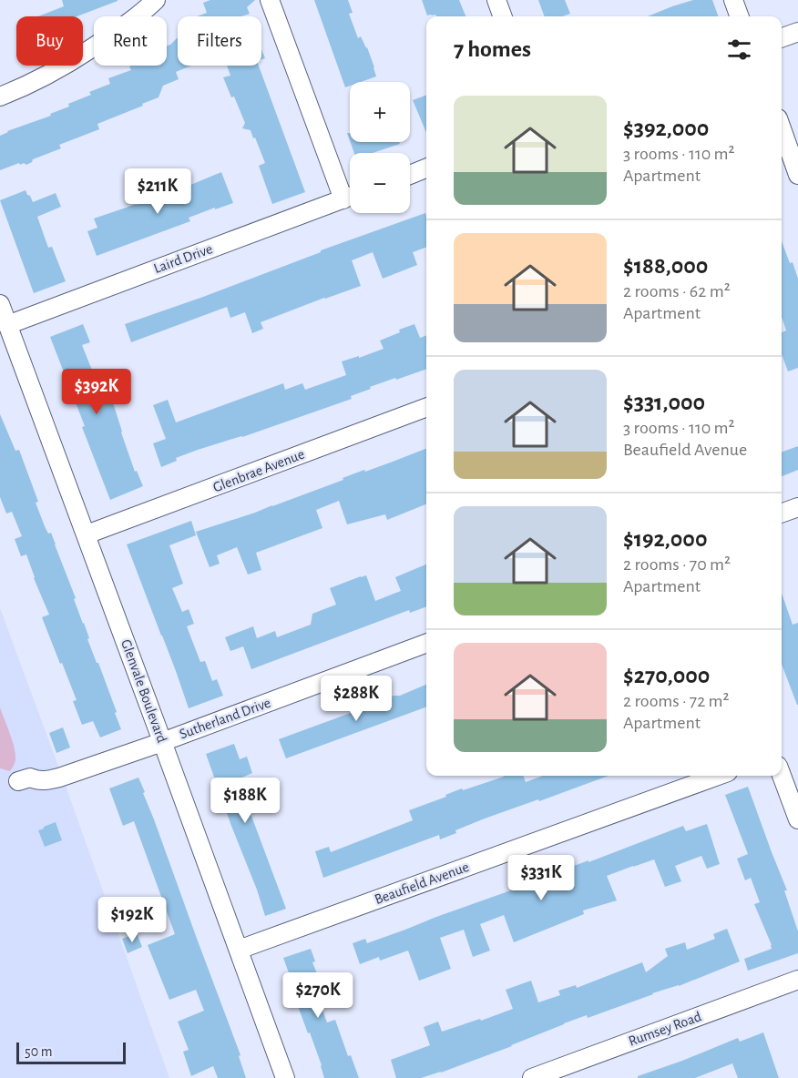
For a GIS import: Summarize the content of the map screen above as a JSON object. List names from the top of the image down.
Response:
{
  "streets": {
    "street": [
      "Laird Drive",
      "Glenbrae Avenue",
      "Glenvale Boulevard",
      "Sutherland Drive",
      "Beaufield Avenue",
      "Rumsey Road"
    ]
  },
  "crossings": [
    ["Laird Drive", "Glenvale Boulevard"],
    ["Glenbrae Avenue", "Glenvale Boulevard"],
    ["Glenvale Boulevard", "Sutherland Drive"],
    ["Glenvale Boulevard", "Beaufield Avenue"]
  ],
  "scale_bar": "50 m",
  "page": {
    "chip": ["Buy", "Rent", "Filters"],
    "heading": "7 homes",
    "map_buttons": ["+", "−"],
    "list": [
      {
        "name": "$392,000",
        "note": "3 rooms · 110 m² · Apartment"
      },
      {
        "name": "$188,000",
        "note": "2 rooms · 62 m² · Apartment"
      },
      {
        "name": "$331,000",
        "note": "3 rooms · 110 m² · Beaufield Avenue"
      },
      {
        "name": "$192,000",
        "note": "2 rooms · 70 m² · Apartment"
      },
      {
        "name": "$270,000",
        "note": "2 rooms · 72 m² · Apartment"
      }
    ],
    "price": [
      "$211K",
      "$392K",
      "$288K",
      "$188K",
      "$331K",
      "$192K",
      "$270K"
    ],
    "scale": "50 m"
  }
}
